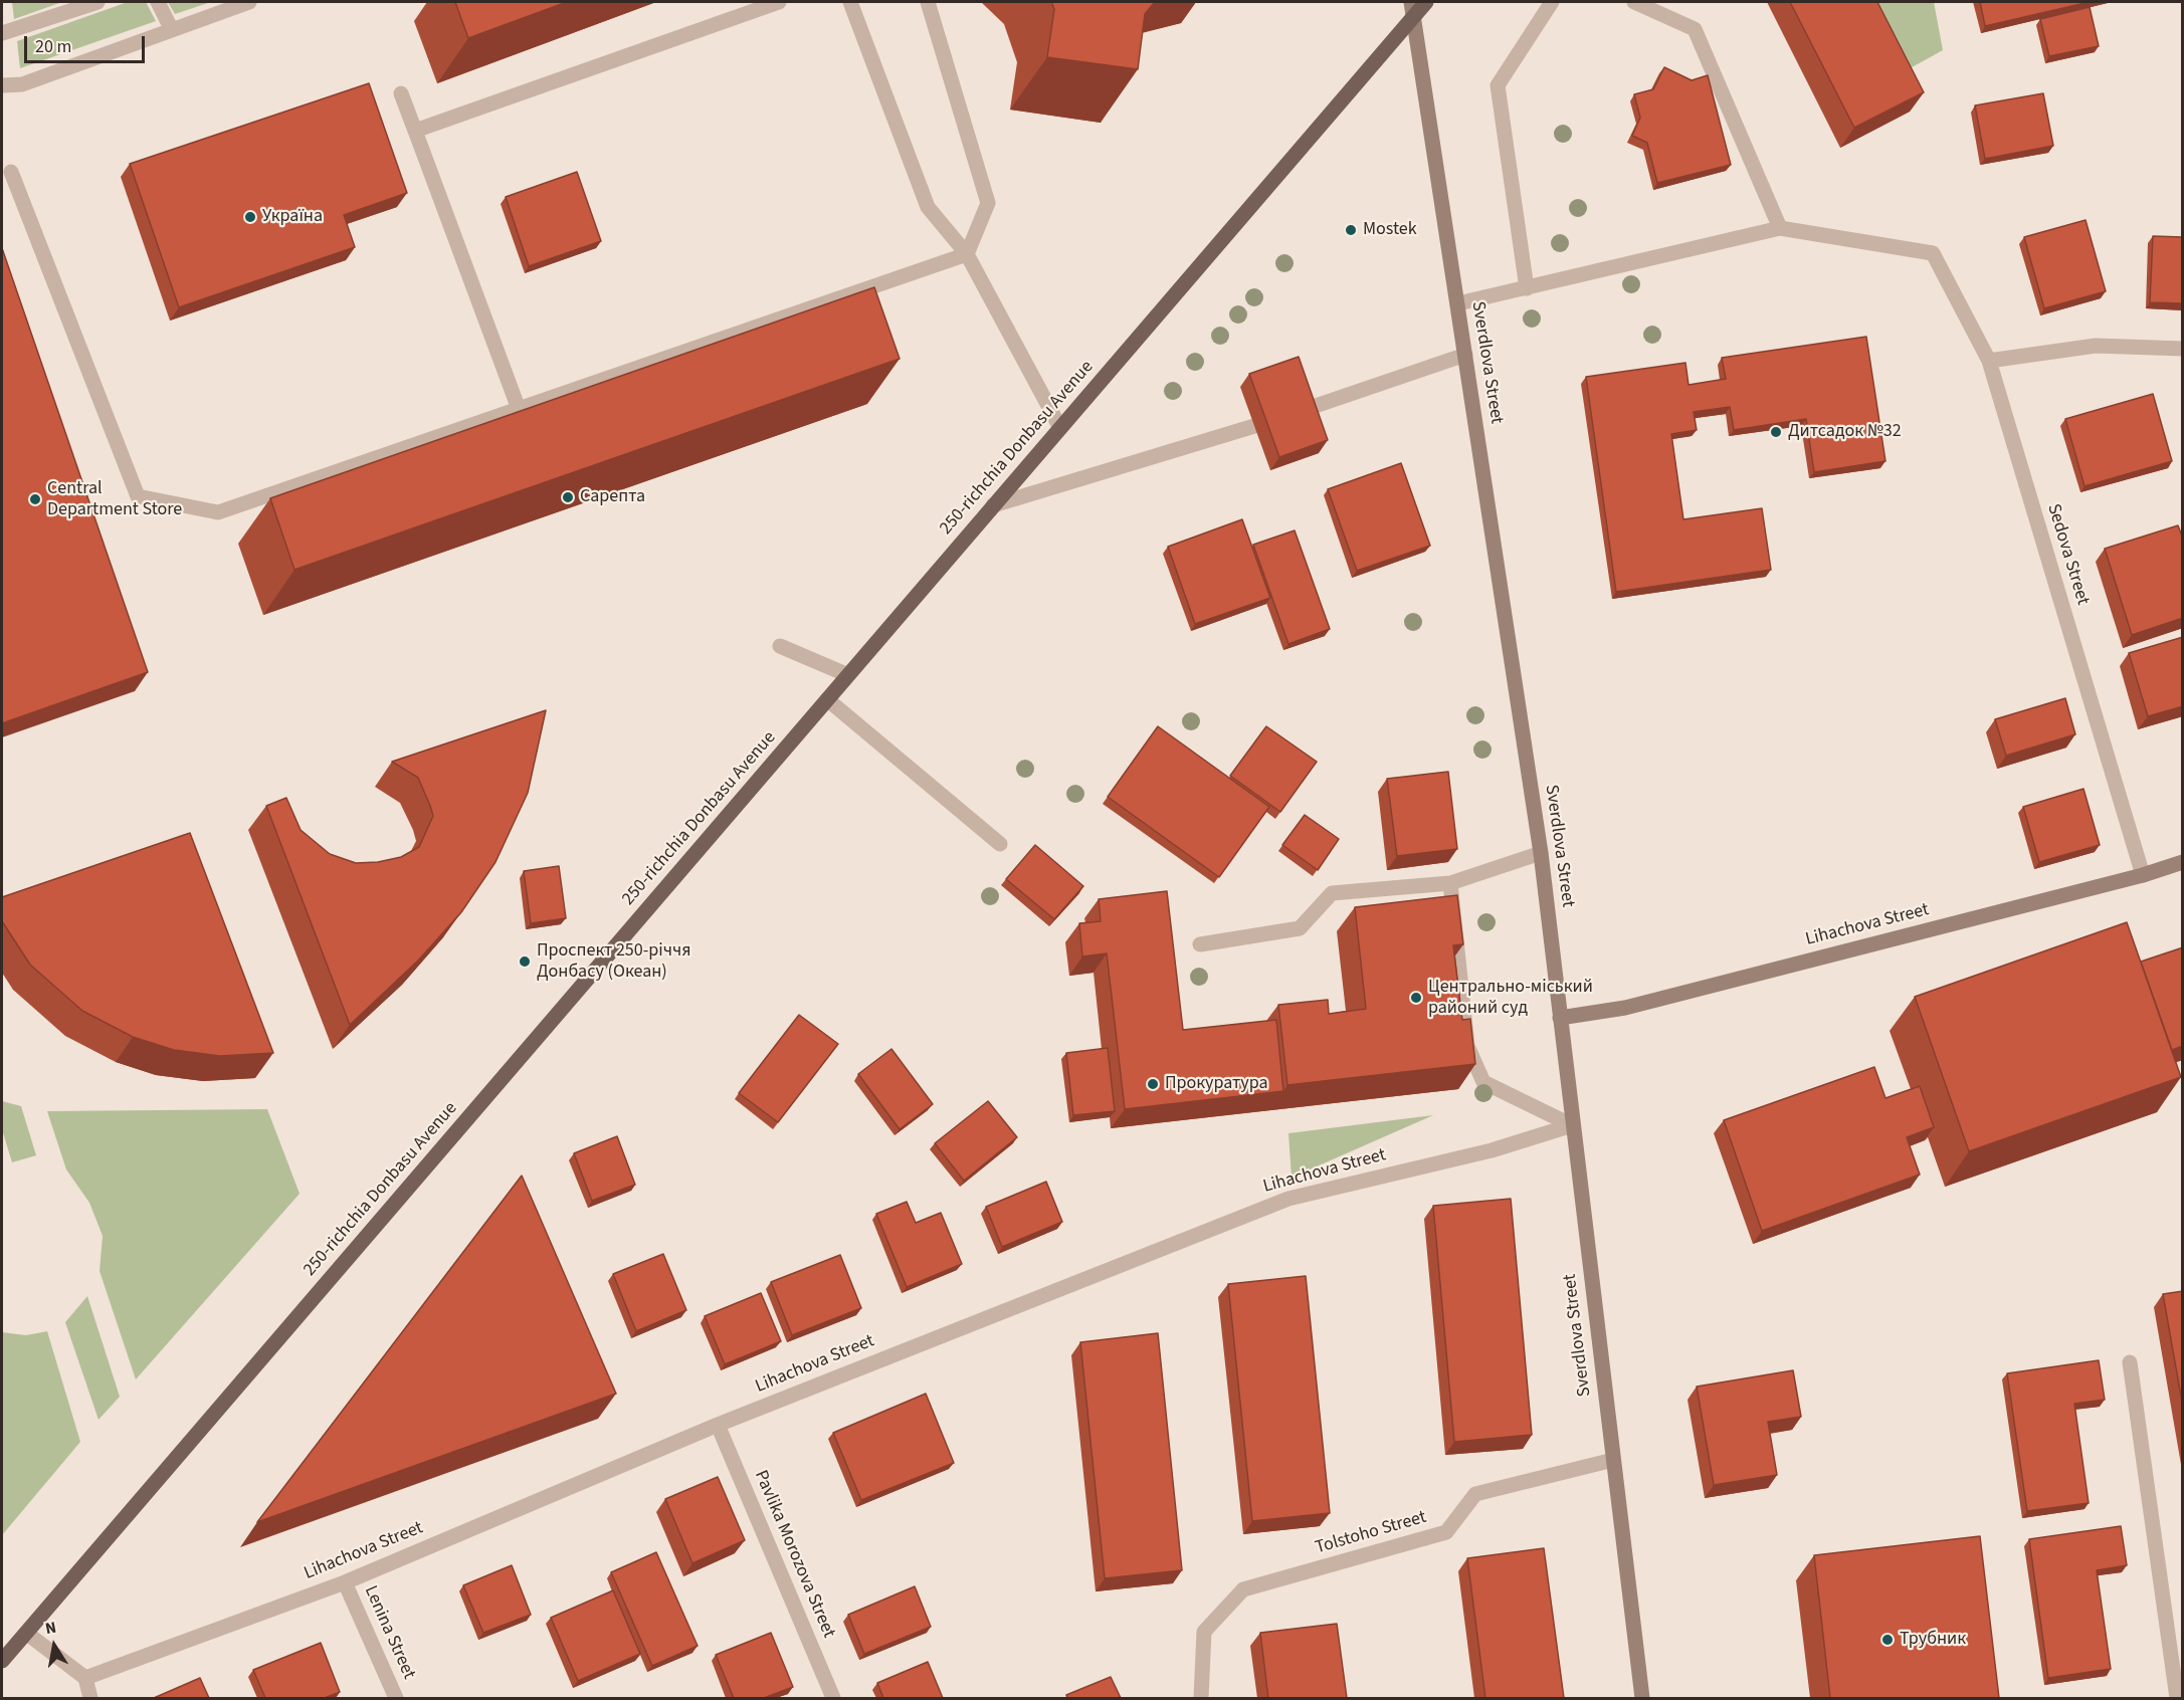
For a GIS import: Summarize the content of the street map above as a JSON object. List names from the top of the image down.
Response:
{
  "streets": {
    "main road": ["250-richchia Donbasu Avenue"],
    "street": [
      "Sverdlova Street",
      "Sedova Street",
      "Lihachova Street",
      "Tolstoho Street",
      "Pavlika Morozova Street",
      "Lenina Street"
    ]
  },
  "crossings": [
    ["Sverdlova Street", "250-richchia Donbasu Avenue"],
    ["Sverdlova Street", "Lihachova Street"],
    ["Sverdlova Street", "Tolstoho Street"],
    ["Sedova Street", "Lihachova Street"],
    ["Lihachova Street", "Pavlika Morozova Street"],
    ["Lihachova Street", "Lenina Street"]
  ],
  "places": [
    "Україна",
    "Mostek",
    "Дитсадок №32",
    "Сарепта",
    "Central Department Store",
    "Проспект 250-річчя Донбасу (Океан)",
    "Центрально-міський районий суд",
    "Прокуратура",
    "Трубник"
  ],
  "scale_bar": "20 m",
  "north": "top"
}
